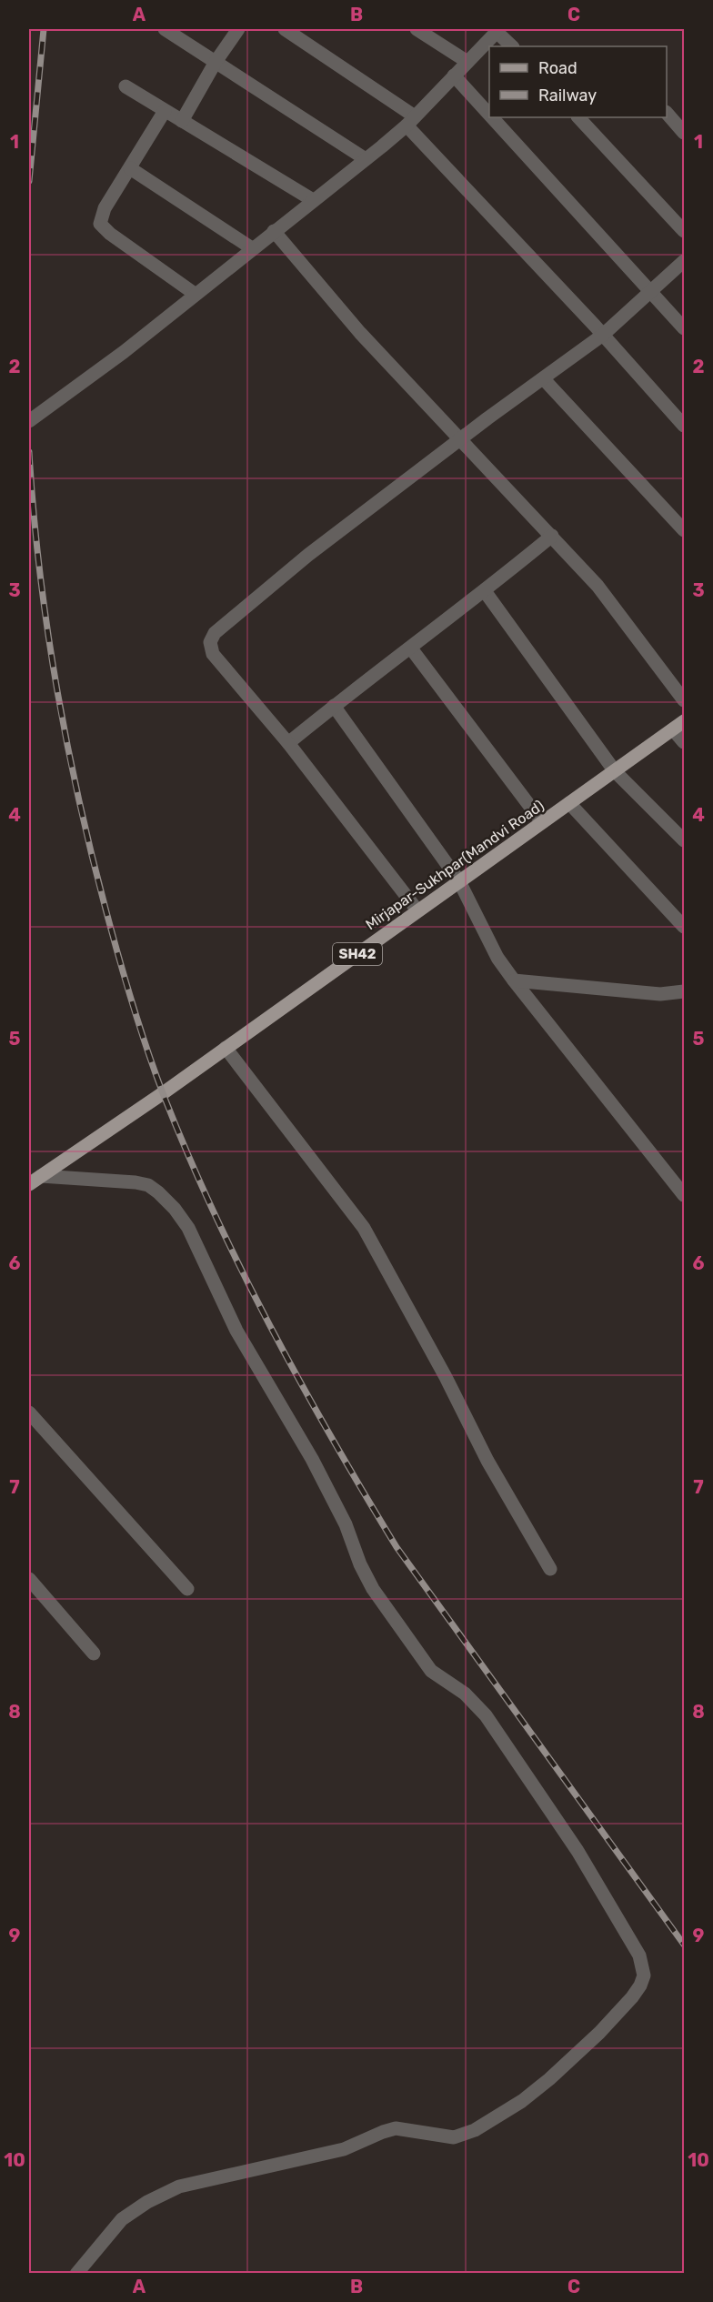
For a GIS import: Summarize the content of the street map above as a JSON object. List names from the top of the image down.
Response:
{
  "streets": {
    "main road": ["Mirjapar-Sukhpar(Mandvi Road)", "SH42"]
  },
  "legend": ["Road", "Railway"],
  "grid": {
    "columns": ["A", "B", "C"],
    "rows": [
      "1",
      "2",
      "3",
      "4",
      "5",
      "6",
      "7",
      "8",
      "9",
      "10"
    ]
  }
}
